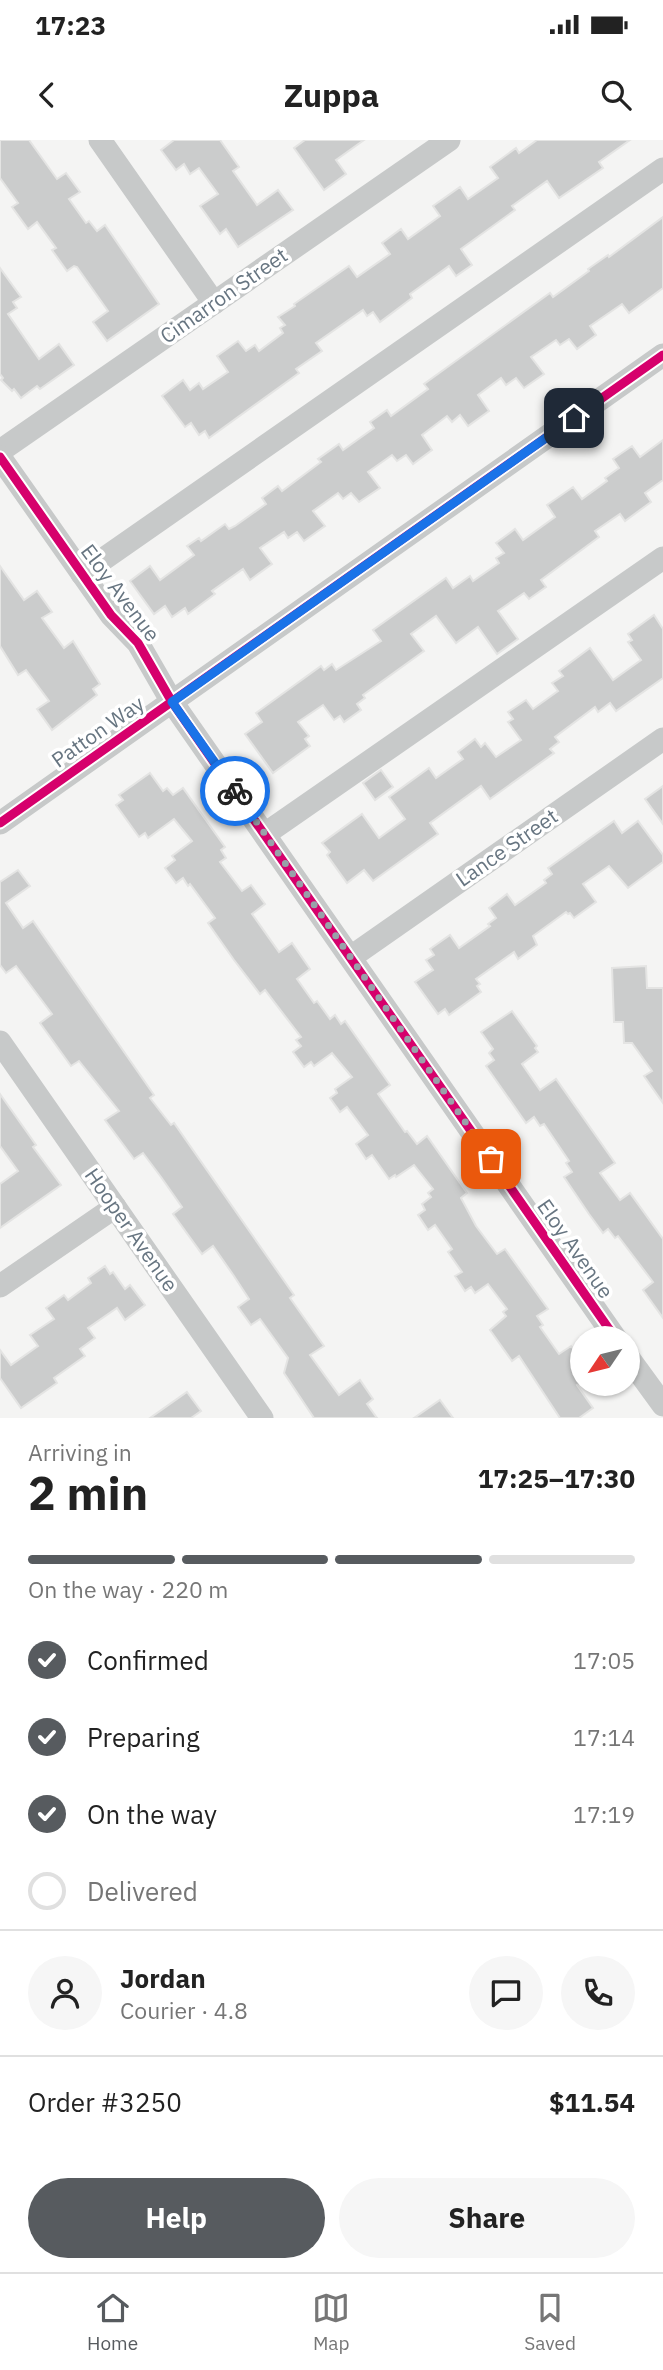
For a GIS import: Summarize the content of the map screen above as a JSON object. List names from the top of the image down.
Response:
{
  "streets": {
    "street": [
      "Cimarron Street",
      "Eloy Avenue",
      "Patton Way",
      "Lance Street",
      "Hooper Avenue"
    ]
  },
  "crossings": [
    ["Cimarron Street", "Eloy Avenue"],
    ["Eloy Avenue", "Patton Way"],
    ["Eloy Avenue", "Lance Street"]
  ],
  "north": "bottom left",
  "page": {
    "status": "17:23",
    "header": "Zuppa",
    "heading": ["2 min", "Arriving in", "17:25–17:30"],
    "panel": [
      "Jordan",
      "Courier · 4.8",
      "Order #3250",
      "$11.54"
    ],
    "bar": "On the way · 220 m",
    "list": [
      ["Confirmed", "17:05"],
      ["Preparing", "17:14"],
      ["On the way", "17:19"],
      "Delivered"
    ],
    "buttons": ["Help", "Share"],
    "tabs": ["Home", "Map", "Saved"]
  }
}
